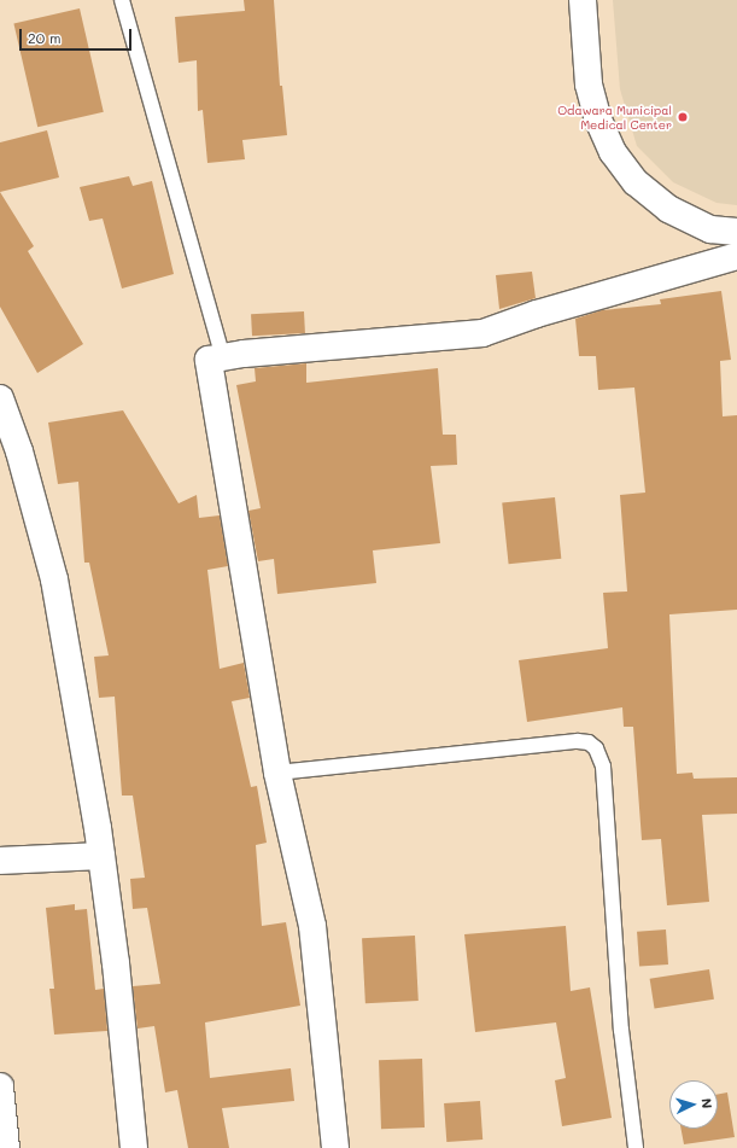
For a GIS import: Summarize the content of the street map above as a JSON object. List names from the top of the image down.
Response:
{
  "places": ["Odawara Municipal Medical Center"],
  "scale_bar": "20 m",
  "north": "right"
}
